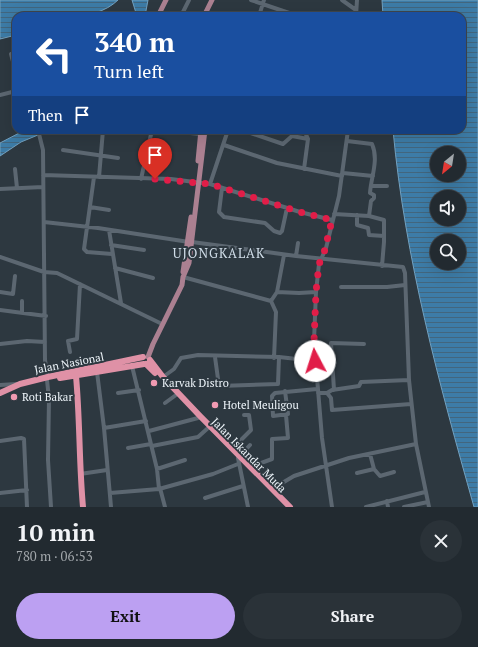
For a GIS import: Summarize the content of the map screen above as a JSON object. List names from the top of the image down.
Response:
{
  "streets": {
    "highway": ["Jalan Nasional", "Jalan Iskandar Muda"]
  },
  "crossings": [
    ["Jalan Nasional", "Jalan Iskandar Muda"]
  ],
  "districts": ["UJONGKALAK"],
  "places": ["Karvak Distro", "Roti Bakar", "Hotel Meuligou"],
  "north": "bottom left",
  "page": {
    "turn": ["340 m", "Turn left"],
    "then": "Then",
    "heading": ["10 min", "780 m · 06:53"],
    "buttons": ["Exit", "Share"]
  }
}
